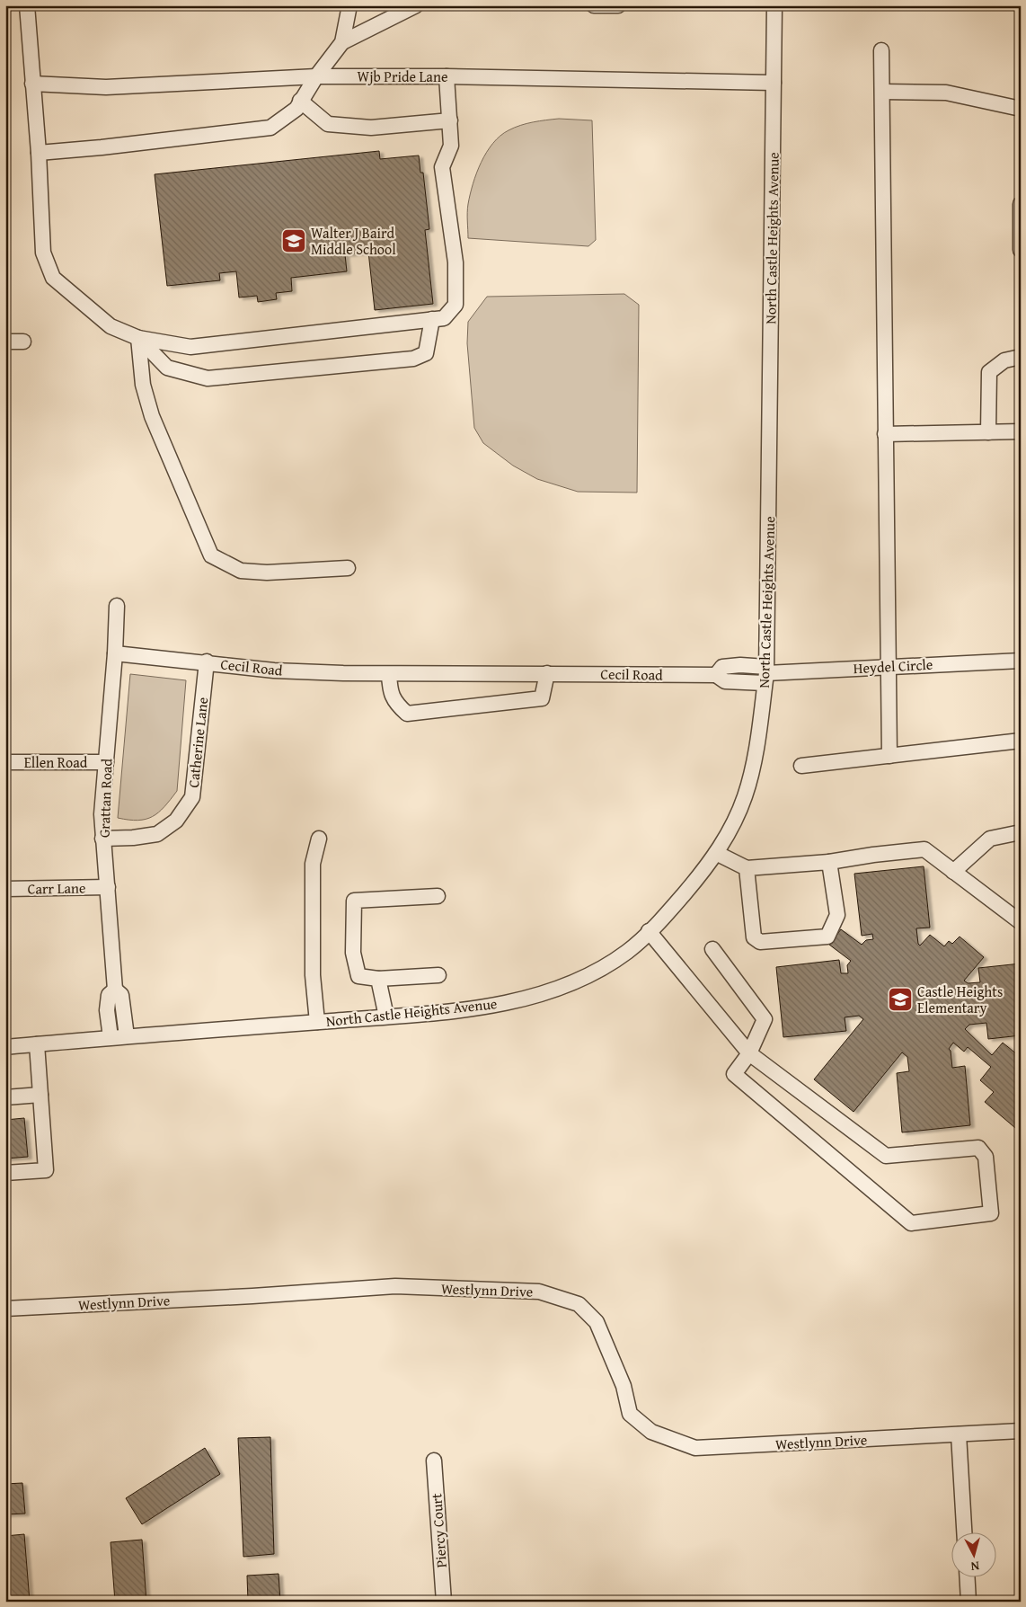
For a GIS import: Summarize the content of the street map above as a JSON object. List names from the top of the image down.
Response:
{
  "streets": {
    "street": [
      "Wjb Pride Lane",
      "North Castle Heights Avenue",
      "Heydel Circle",
      "Cecil Road",
      "Catherine Lane",
      "Ellen Road",
      "Grattan Road",
      "Carr Lane",
      "Westlynn Drive",
      "Piercy Court"
    ]
  },
  "crossings": [
    ["Wjb Pride Lane", "North Castle Heights Avenue"],
    ["North Castle Heights Avenue", "Heydel Circle"],
    ["Heydel Circle", "Cecil Road"],
    ["Cecil Road", "Catherine Lane"],
    ["Cecil Road", "Grattan Road"],
    ["Catherine Lane", "Grattan Road"],
    ["Ellen Road", "Grattan Road"],
    ["Grattan Road", "Carr Lane"]
  ],
  "places": {
    "school or university": ["Walter J Baird Middle School", "Castle Heights Elementary"]
  },
  "north": "bottom"
}
